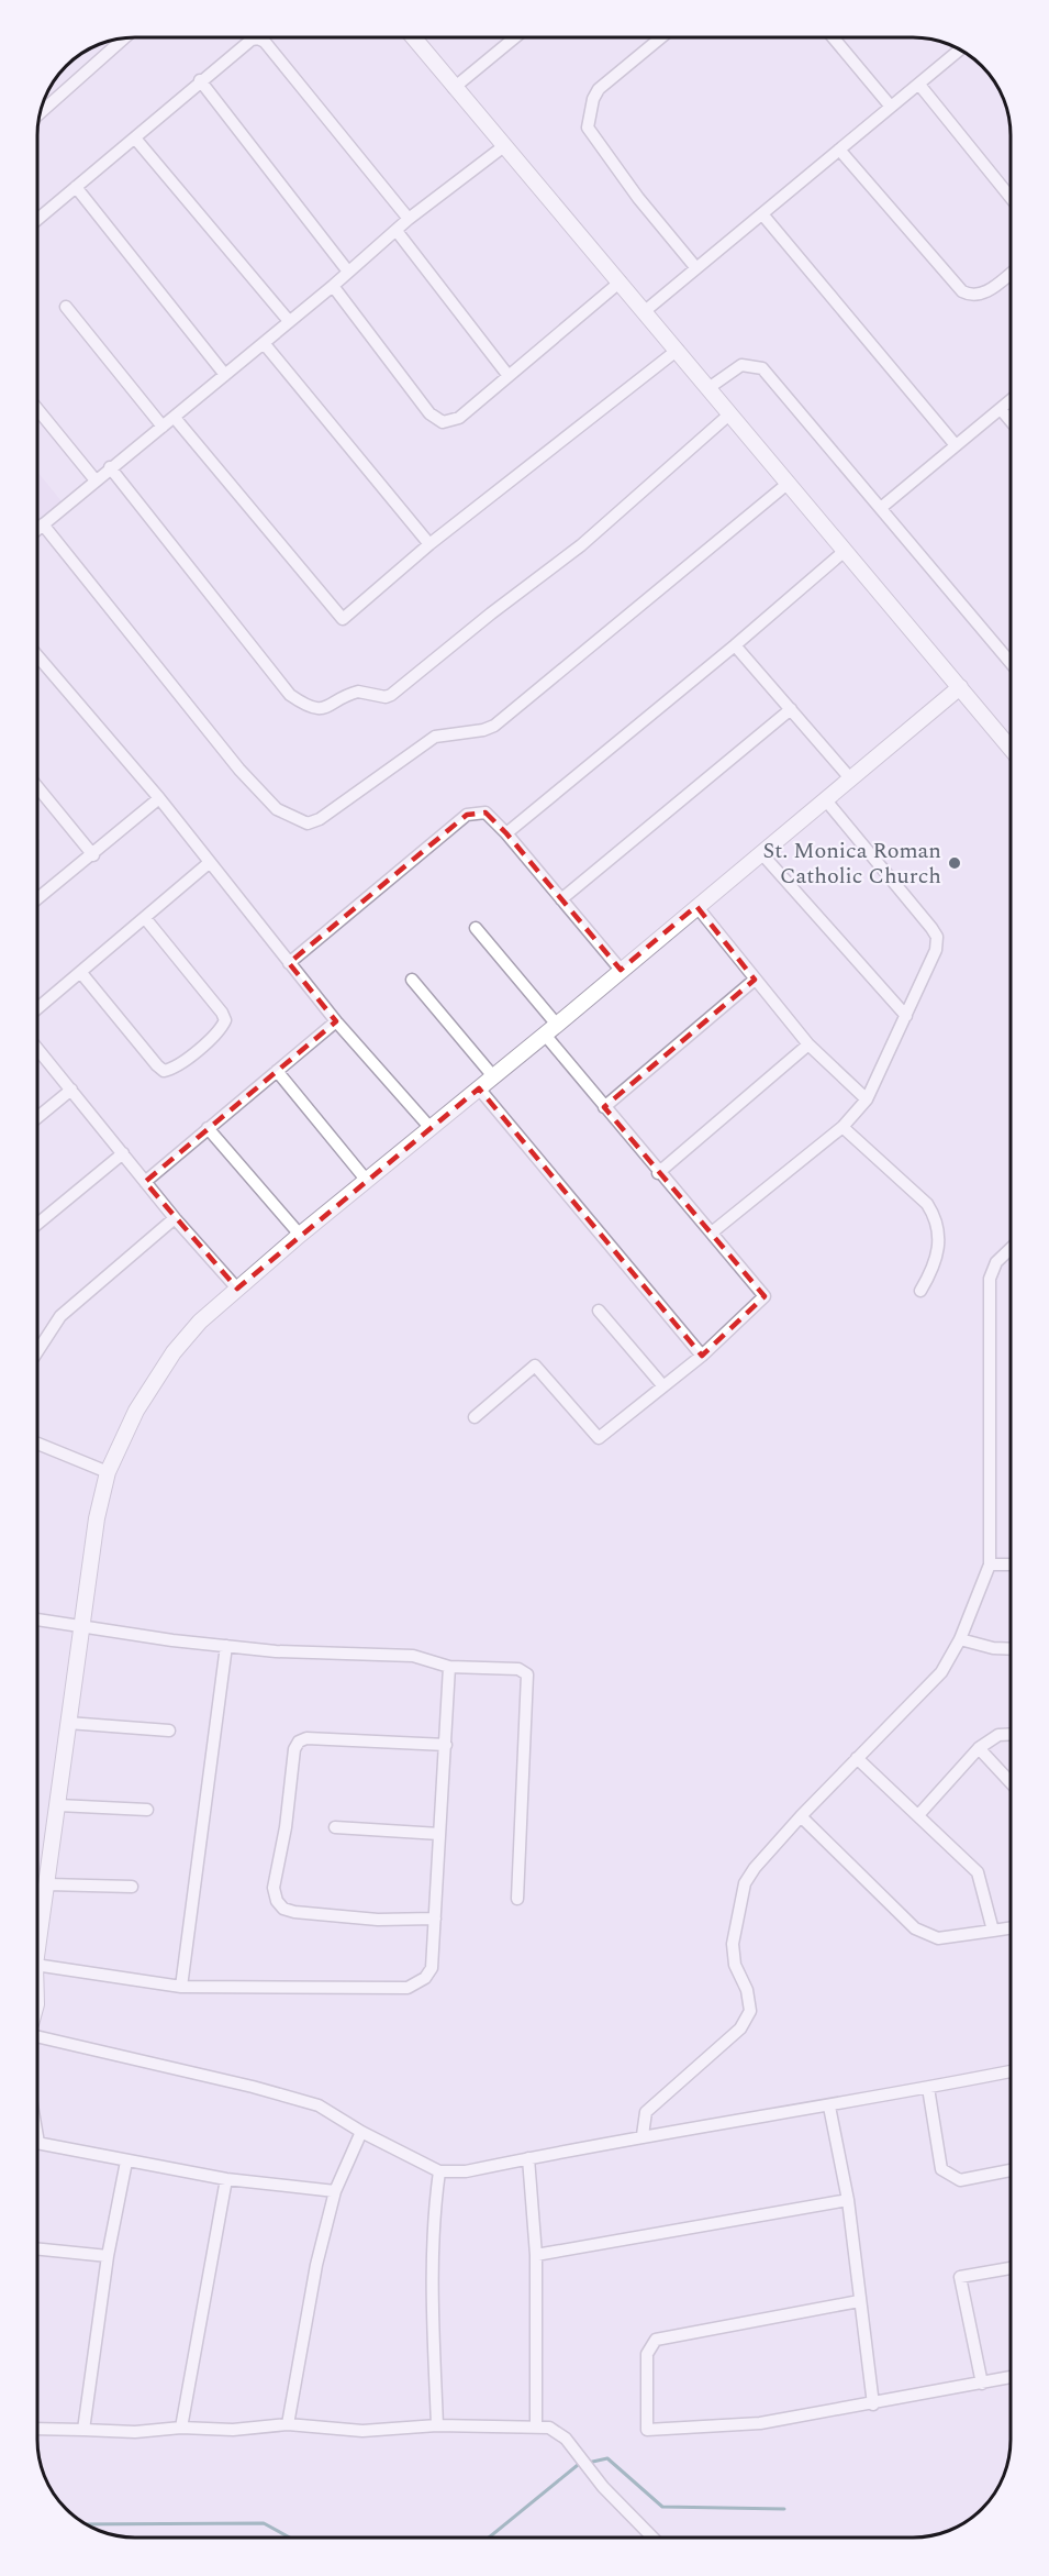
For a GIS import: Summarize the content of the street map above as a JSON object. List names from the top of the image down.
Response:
{
  "places": ["St. Monica Roman Catholic Church"]
}
